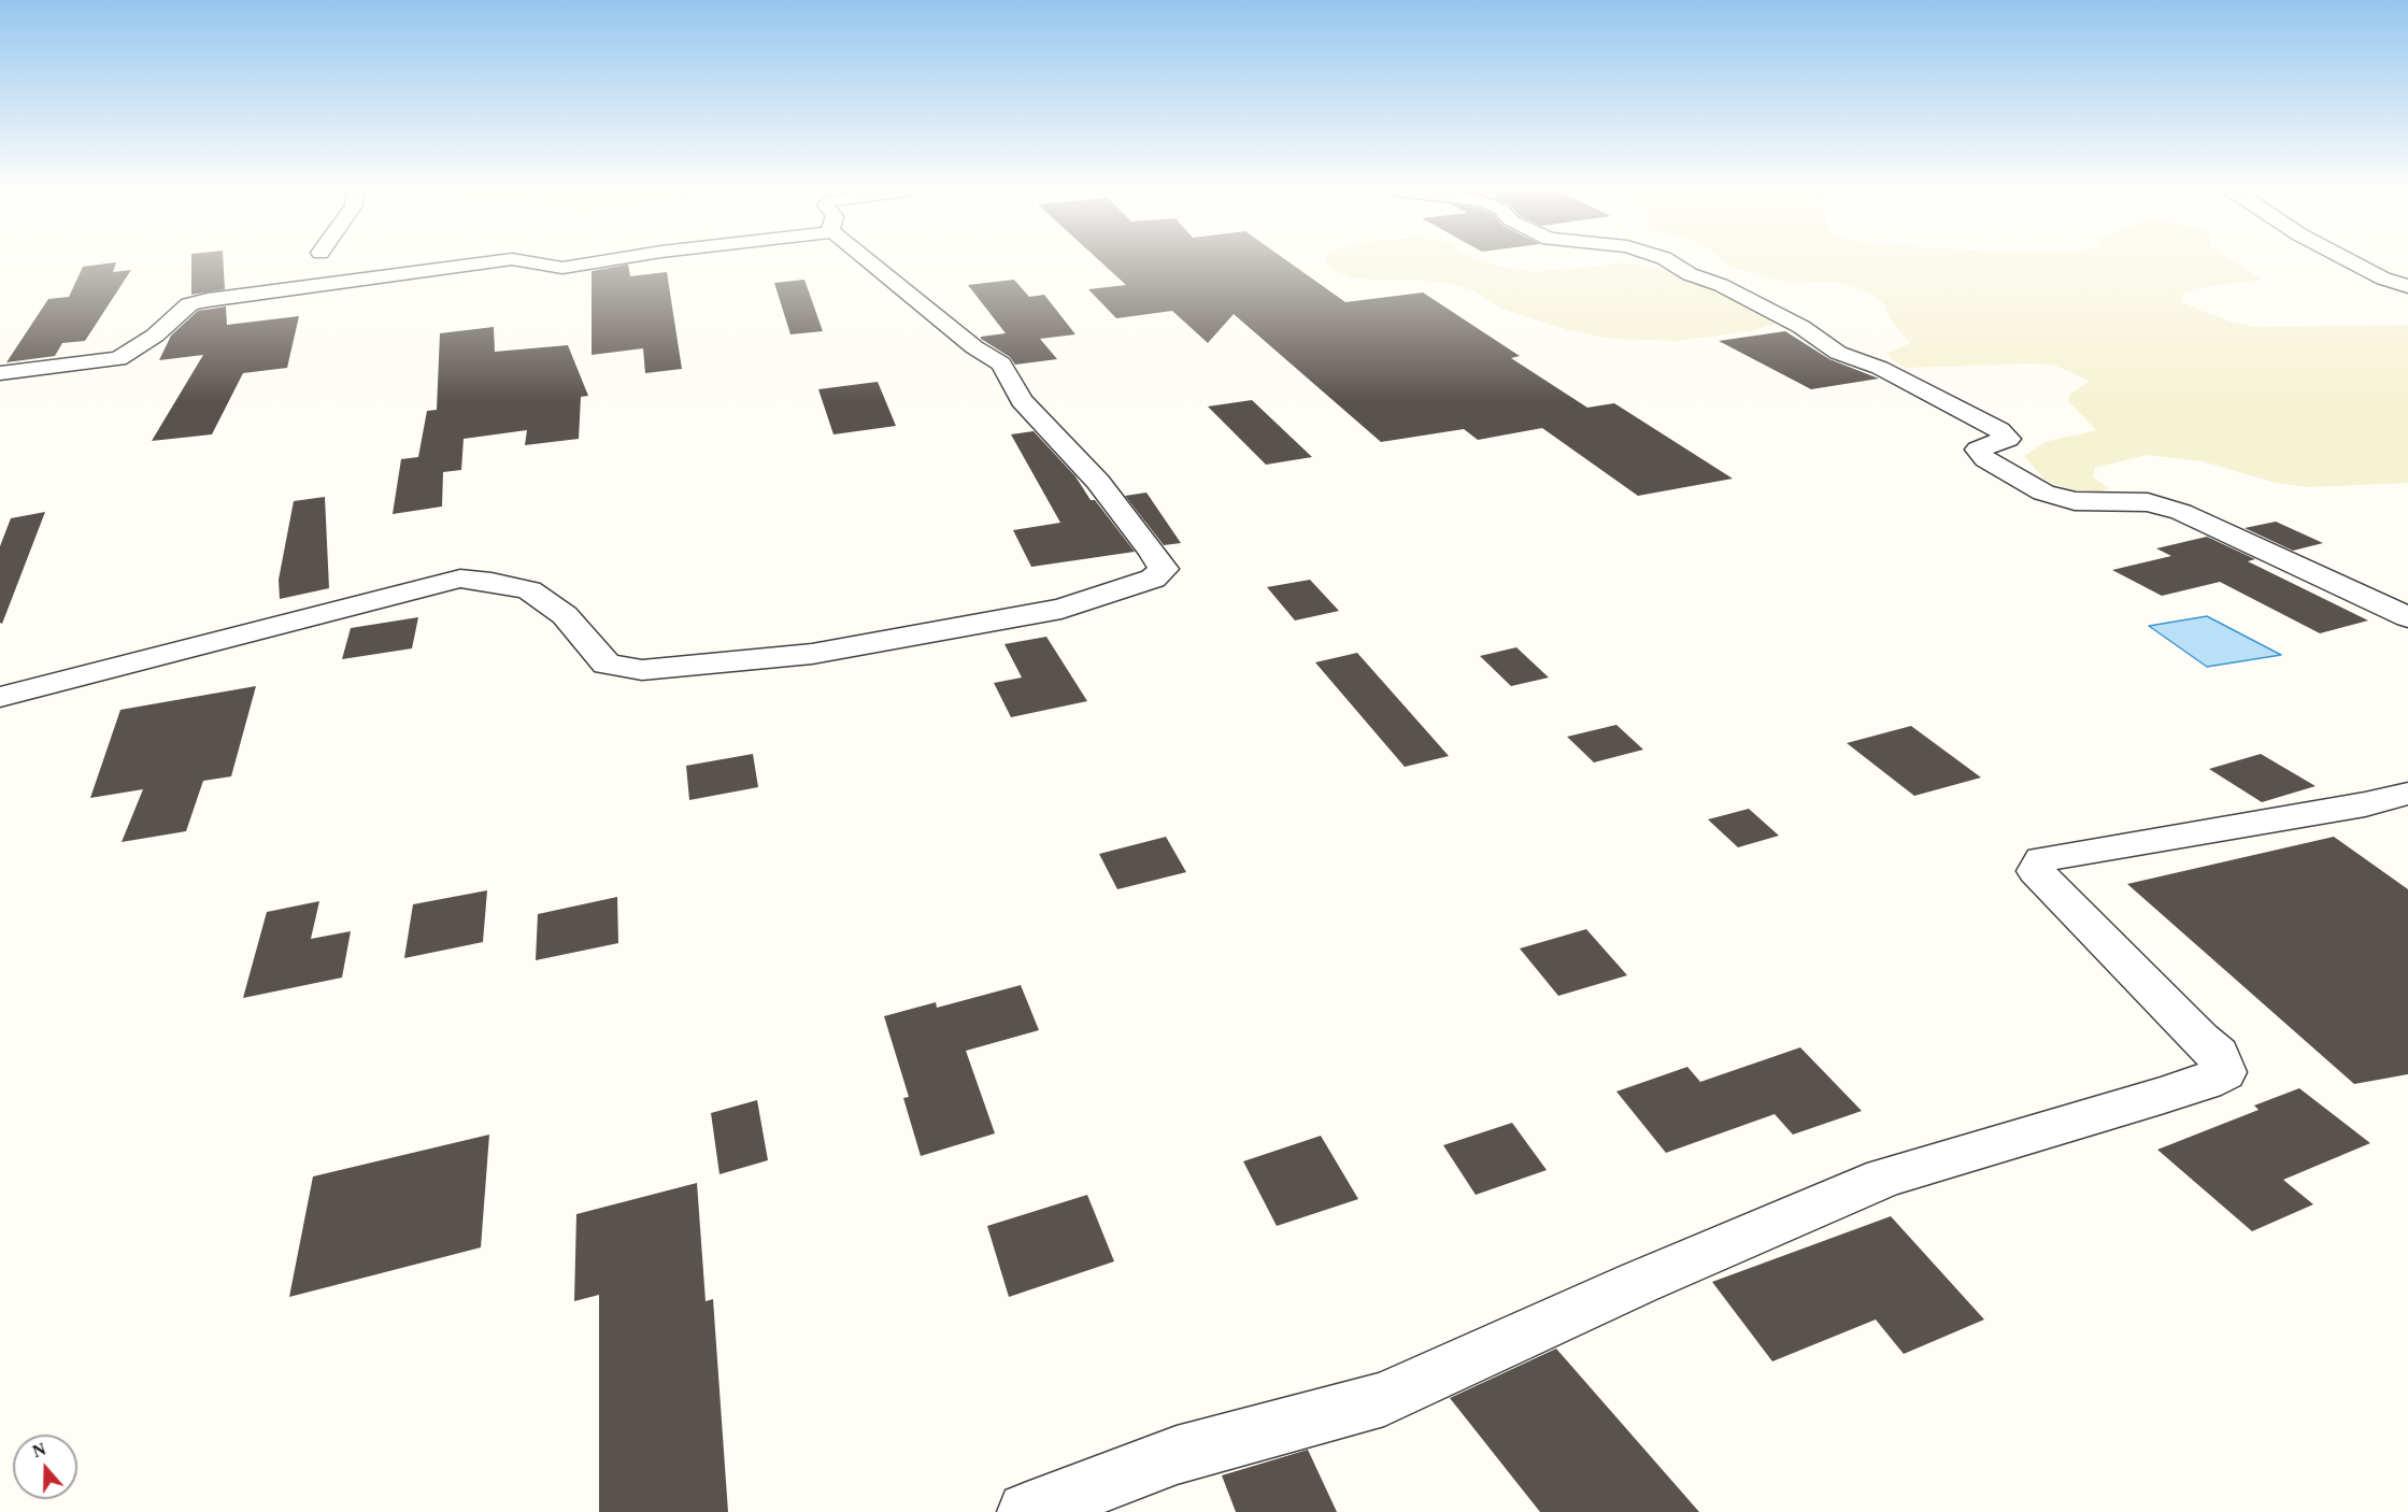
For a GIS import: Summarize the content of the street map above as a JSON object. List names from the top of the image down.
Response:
{
  "north": "top"
}
